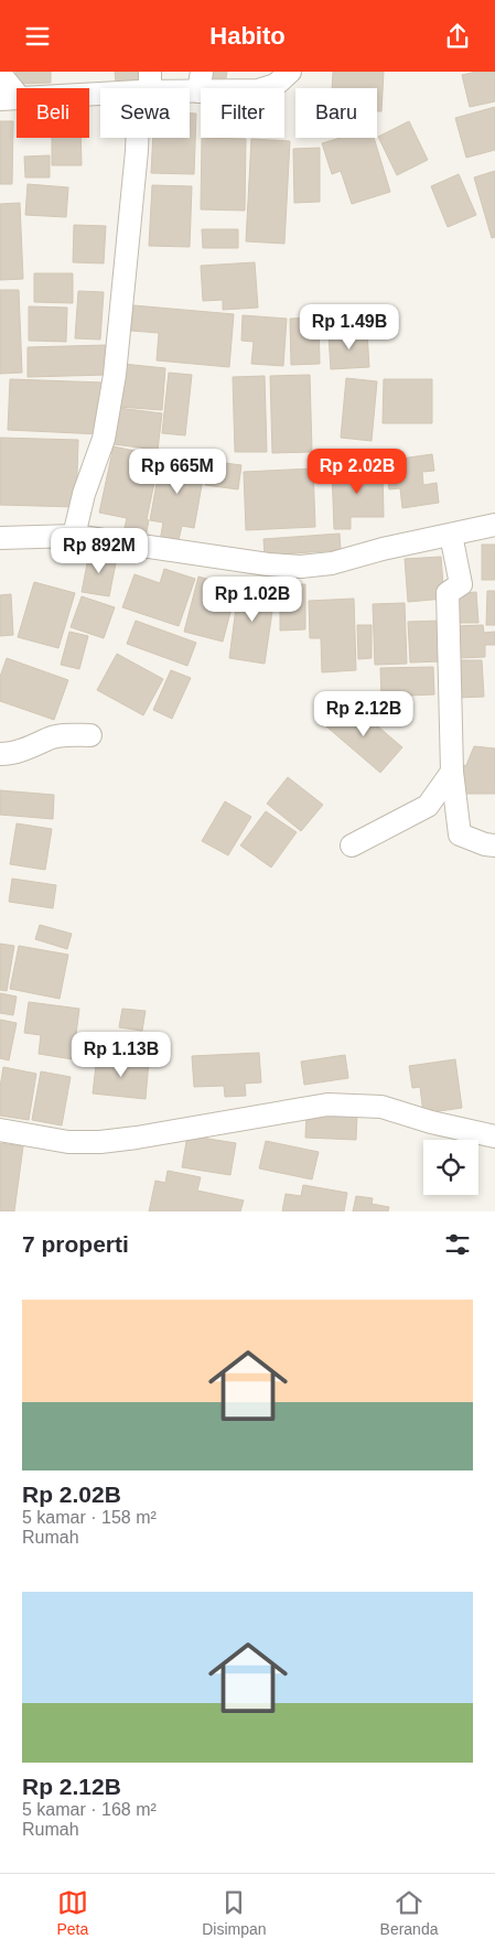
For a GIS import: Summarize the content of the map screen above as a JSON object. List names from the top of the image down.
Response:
{
  "page": {
    "header": "Habito",
    "chip": [
      "Beli",
      "Sewa",
      "Filter",
      "Baru"
    ],
    "price": [
      "Rp 1.49B",
      "Rp 665M",
      "Rp 2.02B",
      "Rp 892M",
      "Rp 1.02B",
      "Rp 2.12B",
      "Rp 1.13B"
    ],
    "heading": "7 properti",
    "list": [
      {
        "name": "Rp 2.02B",
        "note": "5 kamar · 158 m² · Rumah"
      },
      {
        "name": "Rp 2.12B",
        "note": "5 kamar · 168 m² · Rumah"
      }
    ],
    "tabs": ["Peta", "Disimpan", "Beranda"]
  }
}
